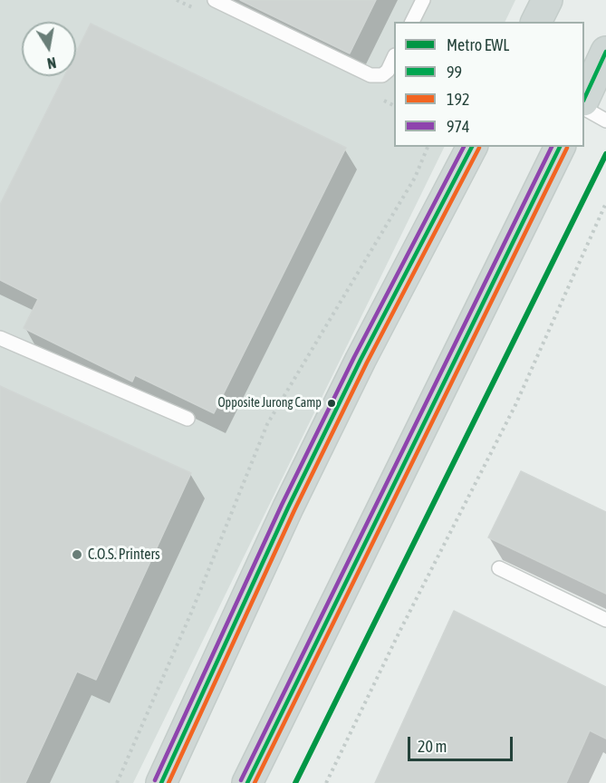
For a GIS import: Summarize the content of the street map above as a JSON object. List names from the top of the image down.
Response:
{
  "places": ["Opposite Jurong Camp", "C.O.S. Printers"],
  "lines": [
    "transit line 99",
    "transit line 974",
    "transit line 192",
    "metro line EWL"
  ],
  "legend": [
    "Metro EWL",
    "99",
    "192",
    "974"
  ],
  "scale_bar": "20 m",
  "north": "bottom"
}
